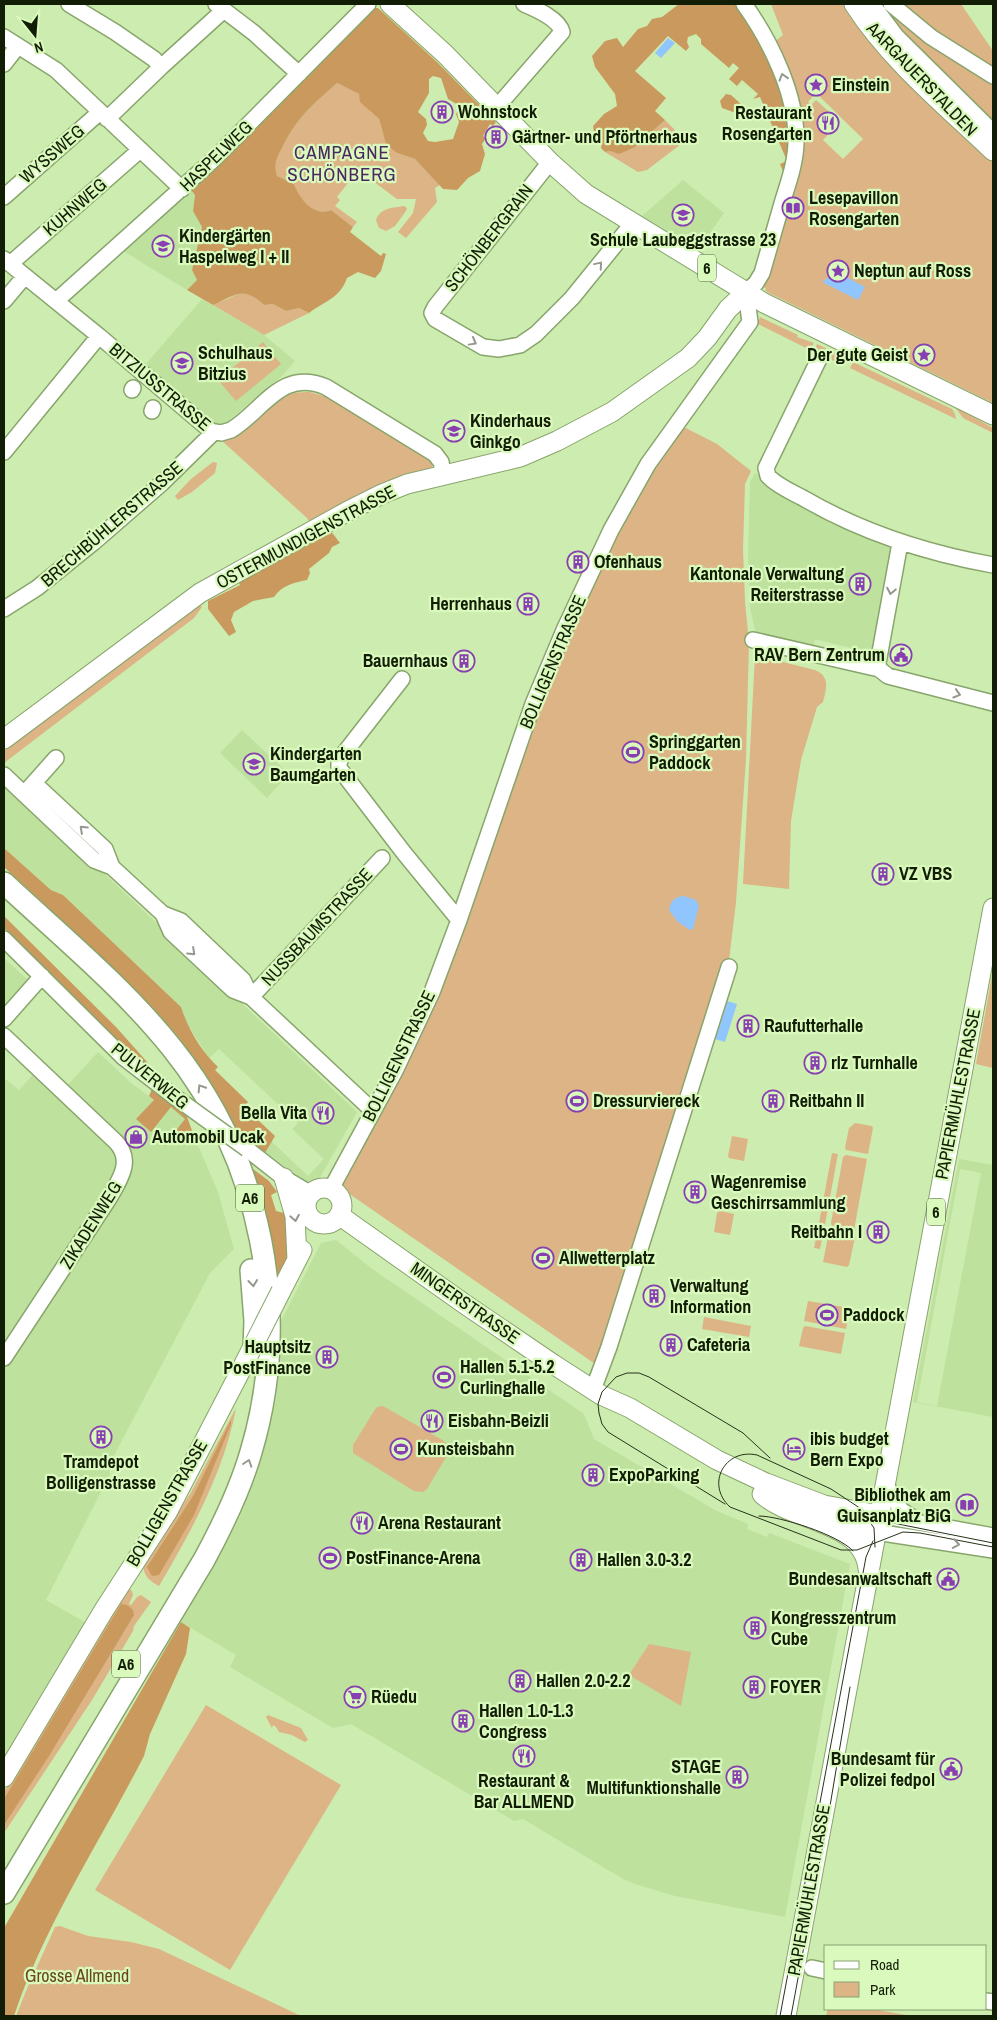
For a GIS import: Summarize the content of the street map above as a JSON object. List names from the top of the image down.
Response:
{
  "streets": {
    "highway": ["A6"],
    "main road": [
      "AARGAUERSTALDEN",
      "6",
      "OSTERMUNDIGENSTRASSE",
      "BOLLIGENSTRASSE",
      "PAPIERMÜHLESTRASSE",
      "MINGERSTRASSE"
    ],
    "street": [
      "WYSSWEG",
      "HASPELWEG",
      "KUHNWEG",
      "SCHÖNBERGRAIN",
      "BITZIUSSTRASSE",
      "BRECHBÜHLERSTRASSE",
      "NUSSBAUMSTRASSE",
      "PULVERWEG",
      "ZIKADENWEG"
    ]
  },
  "crossings": [
    ["HASPELWEG", "BITZIUSSTRASSE"],
    ["KUHNWEG", "BITZIUSSTRASSE"],
    ["SCHÖNBERGRAIN", "6"],
    ["6", "OSTERMUNDIGENSTRASSE"],
    ["6", "BOLLIGENSTRASSE"],
    ["BITZIUSSTRASSE", "BRECHBÜHLERSTRASSE"],
    ["BITZIUSSTRASSE", "OSTERMUNDIGENSTRASSE"],
    ["OSTERMUNDIGENSTRASSE", "BOLLIGENSTRASSE"],
    ["BOLLIGENSTRASSE", "NUSSBAUMSTRASSE"],
    ["BOLLIGENSTRASSE", "PULVERWEG"],
    ["BOLLIGENSTRASSE", "MINGERSTRASSE"],
    ["PULVERWEG", "MINGERSTRASSE"]
  ],
  "districts": ["CAMPAGNE SCHÖNBERG"],
  "parks": ["Grosse Allmend"],
  "places": {
    "place": ["Einstein", "Neptun auf Ross", "Der gute Geist"],
    "building": [
      "Wohnstock",
      "Gärtner- und Pförtnerhaus",
      "Ofenhaus",
      "Kantonale Verwaltung Reiterstrasse",
      "Herrenhaus",
      "Bauernhaus",
      "VZ VBS",
      "Raufutterhalle",
      "rlz Turnhalle",
      "Reitbahn II",
      "Wagenremise Geschirrsammlung",
      "Reitbahn I",
      "Verwaltung Information",
      "Cafeteria",
      "Hauptsitz PostFinance",
      "Tramdepot Bolligenstrasse",
      "ExpoParking",
      "Hallen 3.0-3.2",
      "Kongresszentrum Cube",
      "Hallen 2.0-2.2",
      "FOYER",
      "Hallen 1.0-1.3 Congress",
      "STAGE Multifunktionshalle"
    ],
    "restaurant": [
      "Restaurant Rosengarten",
      "Bella Vita",
      "Eisbahn-Beizli",
      "Arena Restaurant",
      "Restaurant & Bar ALLMEND"
    ],
    "library": ["Lesepavillon Rosengarten", "Bibliothek am Guisanplatz BiG"],
    "school or university": [
      "Schule Laubeggstrasse 23",
      "Kindergärten Haspelweg I + II",
      "Schulhaus Bitzius",
      "Kinderhaus Ginkgo",
      "Kindergarten Baumgarten"
    ],
    "public building": ["RAV Bern Zentrum", "Bundesanwaltschaft", "Bundesamt für Polizei fedpol"],
    "sports": [
      "Springgarten Paddock",
      "Dressurviereck",
      "Allwetterplatz",
      "Paddock",
      "Hallen 5.1-5.2 Curlinghalle",
      "Kunsteisbahn",
      "PostFinance-Arena"
    ],
    "shop": ["Automobil Ucak"],
    "hotel": ["ibis budget Bern Expo"],
    "supermarket": ["Rüedu"]
  },
  "legend": ["Road", "Park"],
  "north": "bottom"
}
